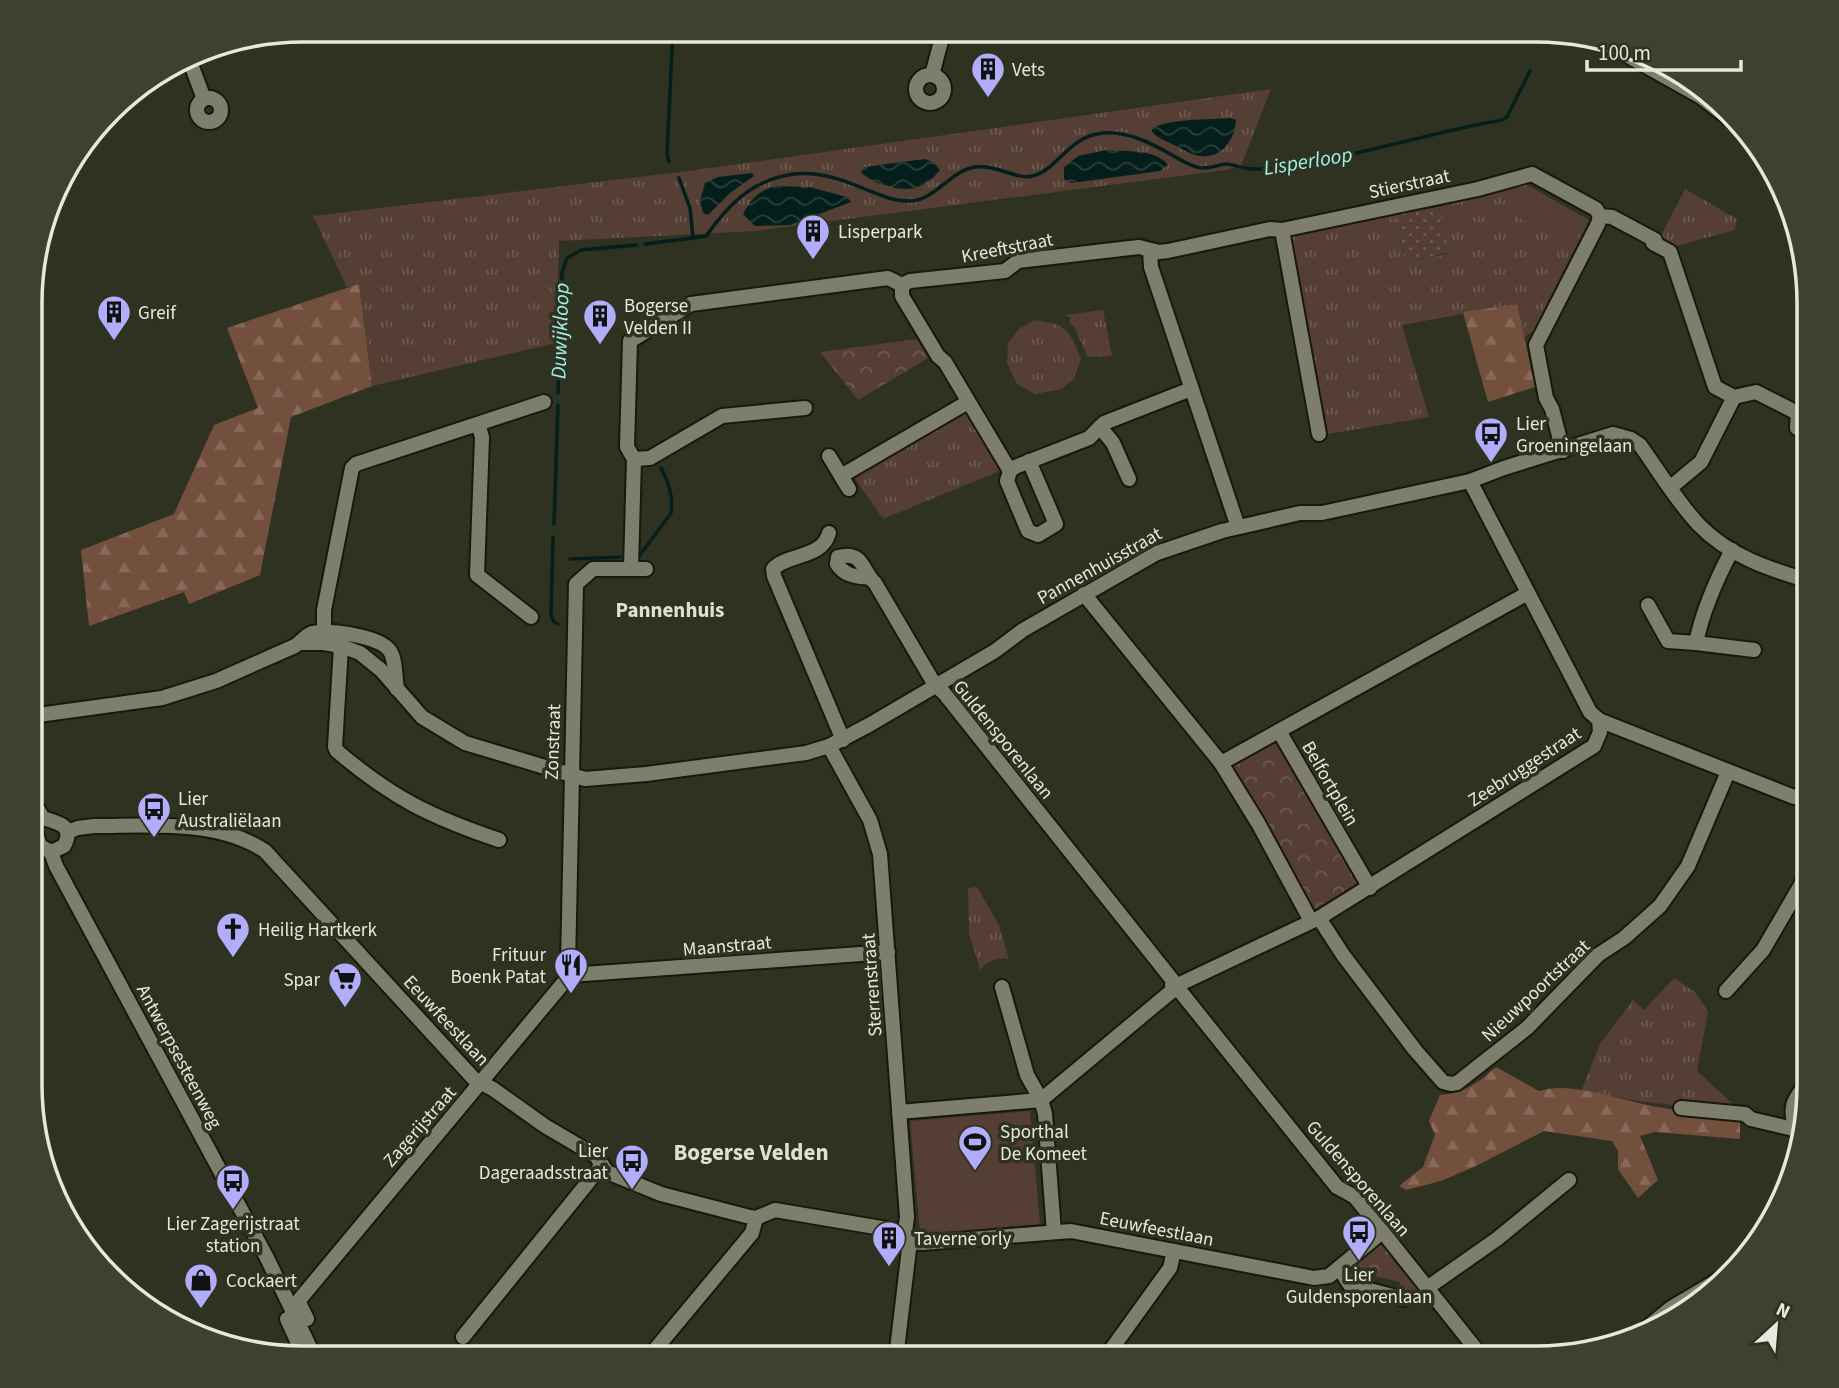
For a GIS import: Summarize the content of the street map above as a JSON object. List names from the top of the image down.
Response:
{
  "streets": {
    "street": [
      "Stierstraat",
      "Kreeftstraat",
      "Pannenhuisstraat",
      "Guldensporenlaan",
      "Zonstraat",
      "Zeebruggestraat",
      "Belfortplein",
      "Maanstraat",
      "Sterrenstraat",
      "Nieuwpoortstraat",
      "Eeuwfeestlaan",
      "Antwerpsesteenweg",
      "Zagerijstraat"
    ]
  },
  "crossings": [
    ["Stierstraat", "Kreeftstraat"],
    ["Kreeftstraat", "Zonstraat"],
    ["Pannenhuisstraat", "Guldensporenlaan"],
    ["Pannenhuisstraat", "Zonstraat"],
    ["Pannenhuisstraat", "Sterrenstraat"],
    ["Guldensporenlaan", "Zeebruggestraat"],
    ["Guldensporenlaan", "Eeuwfeestlaan"],
    ["Zonstraat", "Maanstraat"],
    ["Zonstraat", "Zagerijstraat"],
    ["Zeebruggestraat", "Belfortplein"],
    ["Zeebruggestraat", "Nieuwpoortstraat"],
    ["Maanstraat", "Sterrenstraat"],
    ["Maanstraat", "Zagerijstraat"],
    ["Sterrenstraat", "Eeuwfeestlaan"],
    ["Eeuwfeestlaan", "Zagerijstraat"]
  ],
  "districts": ["Pannenhuis", "Bogerse Velden"],
  "water": ["Lisperloop", "Duwijkloop"],
  "places": {
    "building": [
      "Vets",
      "Lisperpark",
      "Greif",
      "Bogerse Velden II",
      "Taverne orly"
    ],
    "bus stop": [
      "Lier Groeningelaan",
      "Lier Australiëlaan",
      "Lier Dageraadsstraat",
      "Lier Zagerijstraat station",
      "Lier Guldensporenlaan"
    ],
    "church": ["Heilig Hartkerk"],
    "restaurant": ["Frituur Boenk Patat"],
    "supermarket": ["Spar"],
    "sports": ["Sporthal De Komeet"],
    "shop": ["Cockaert"]
  },
  "scale_bar": "100 m",
  "north": "top right"
}
